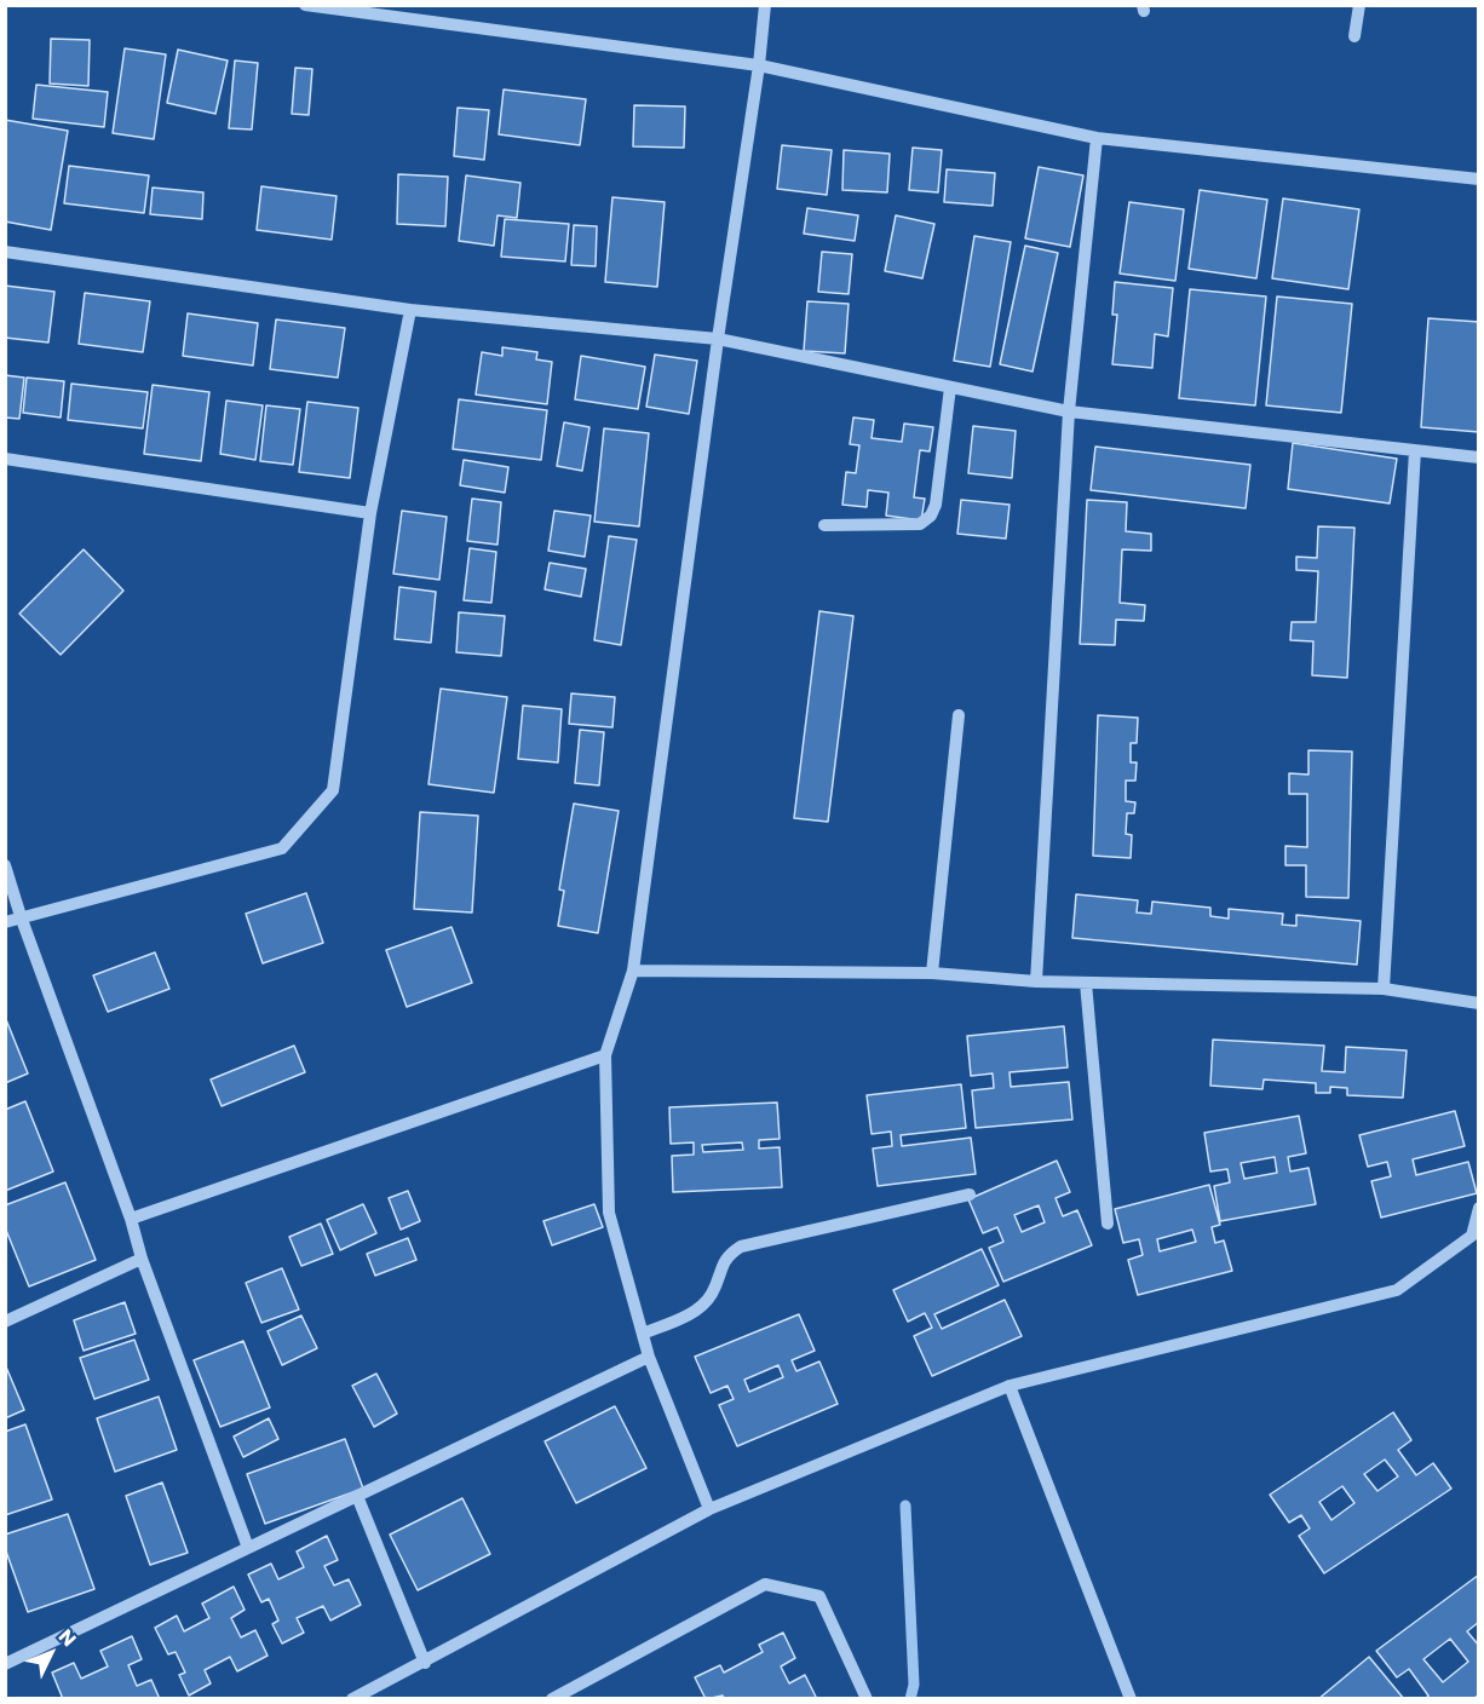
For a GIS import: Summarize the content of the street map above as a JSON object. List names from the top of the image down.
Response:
{
  "north": "top right"
}
